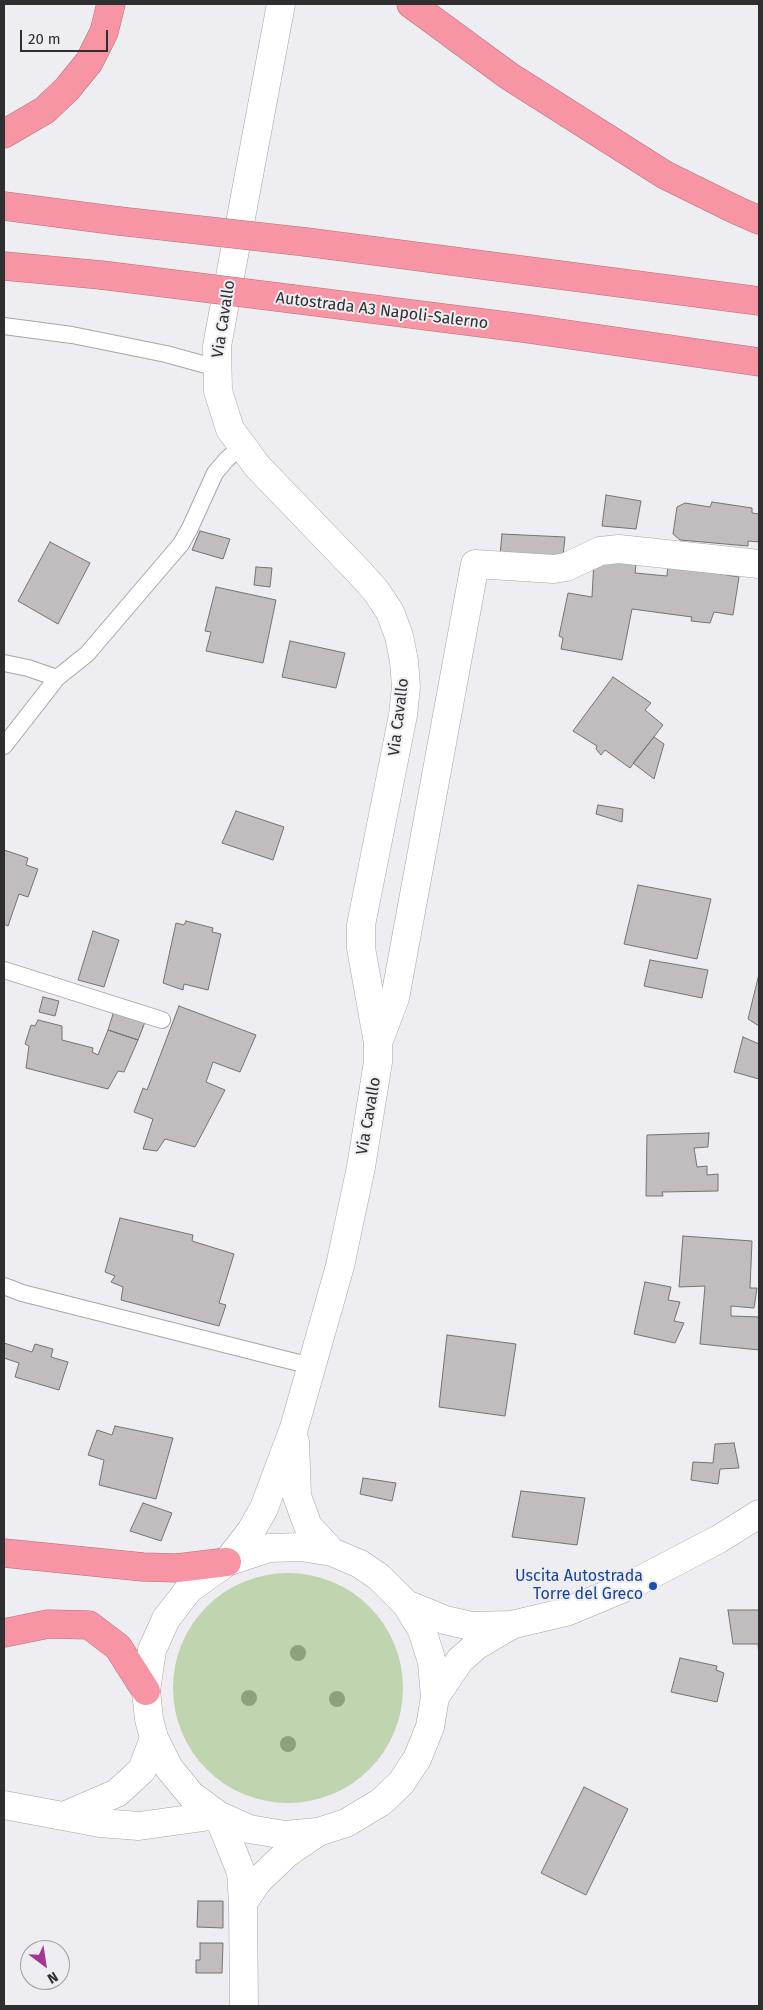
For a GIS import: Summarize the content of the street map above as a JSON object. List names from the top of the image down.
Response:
{
  "streets": {
    "highway": ["Autostrada A3 Napoli-Salerno"],
    "main road": ["Via Cavallo"]
  },
  "places": ["Uscita Autostrada Torre del Greco"],
  "scale_bar": "20 m",
  "north": "bottom right"
}
